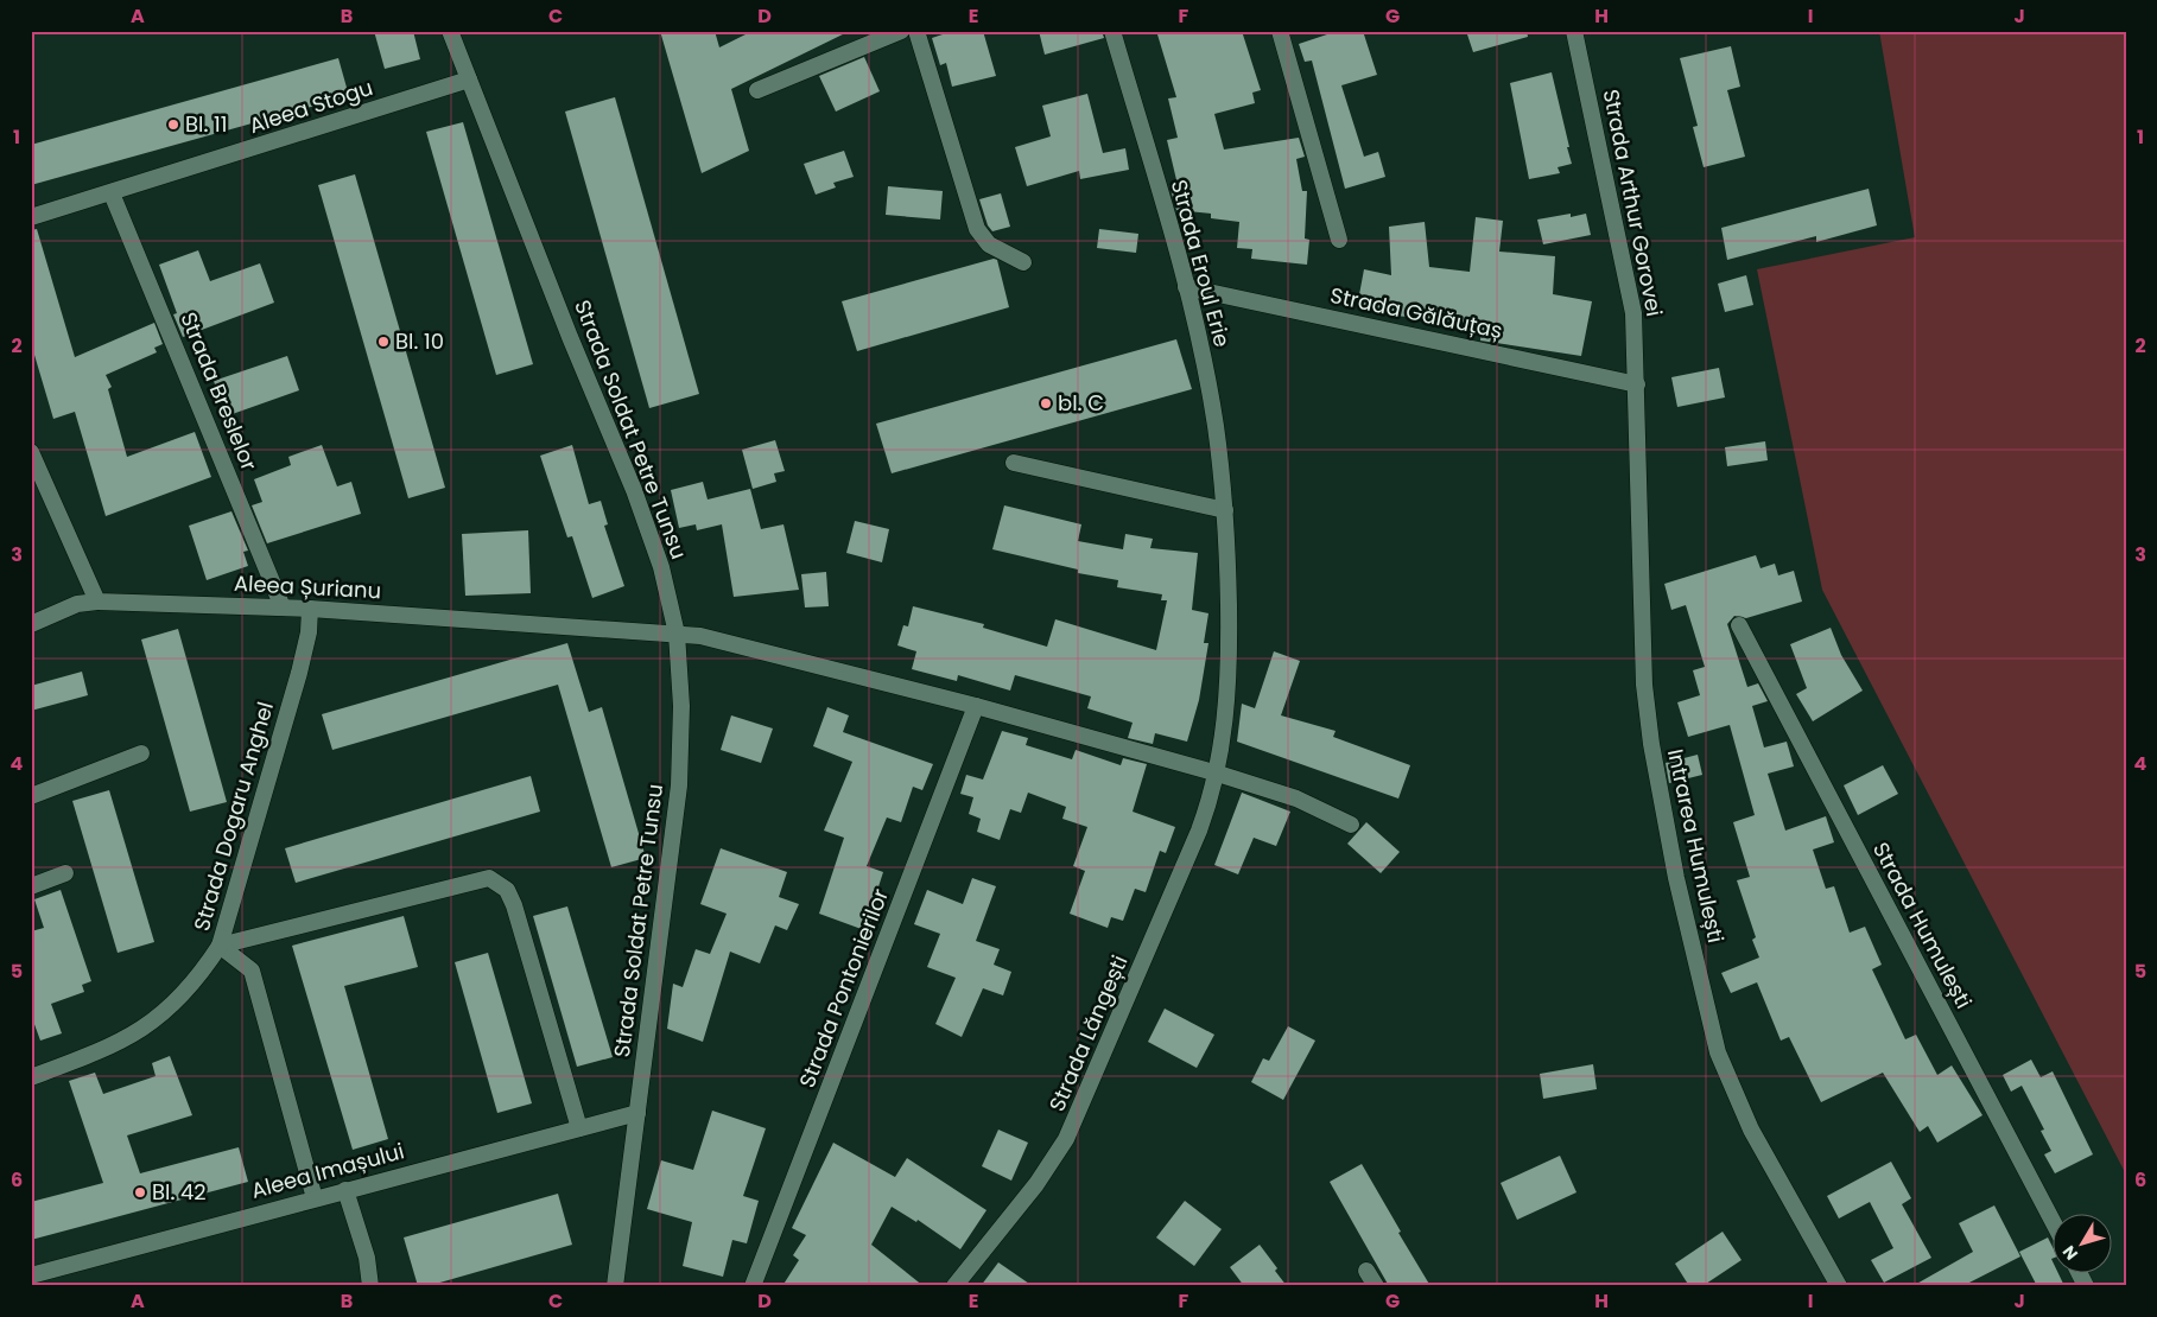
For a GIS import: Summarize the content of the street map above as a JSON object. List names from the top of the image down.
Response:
{
  "streets": {
    "street": [
      "Aleea Stogu",
      "Strada Arthur Gorovei",
      "Strada Eroul Erie",
      "Strada Gălăuțaș",
      "Strada Breslelor",
      "Strada Soldat Petre Tunsu",
      "Aleea Șurianu",
      "Strada Dogaru Anghel",
      "Intrarea Humulești",
      "Strada Humulești",
      "Strada Pontonierilor",
      "Strada Lăngești",
      "Aleea Imașului"
    ]
  },
  "crossings": [
    ["Aleea Stogu", "Strada Breslelor"],
    ["Aleea Stogu", "Strada Soldat Petre Tunsu"],
    ["Strada Arthur Gorovei", "Strada Gălăuțaș"],
    ["Strada Arthur Gorovei", "Intrarea Humulești"],
    ["Strada Eroul Erie", "Strada Gălăuțaș"],
    ["Strada Eroul Erie", "Strada Lăngești"],
    ["Strada Gălăuțaș", "Intrarea Humulești"],
    ["Strada Breslelor", "Aleea Șurianu"],
    ["Strada Soldat Petre Tunsu", "Aleea Șurianu"],
    ["Strada Soldat Petre Tunsu", "Aleea Imașului"],
    ["Aleea Șurianu", "Strada Dogaru Anghel"]
  ],
  "places": [
    "Bl. 11",
    "Bl. 10",
    "bl. C",
    "Bl. 42"
  ],
  "north": "bottom left",
  "grid": {
    "columns": [
      "A",
      "B",
      "C",
      "D",
      "E",
      "F",
      "G",
      "H",
      "I",
      "J"
    ],
    "rows": [
      "1",
      "2",
      "3",
      "4",
      "5",
      "6"
    ]
  }
}
